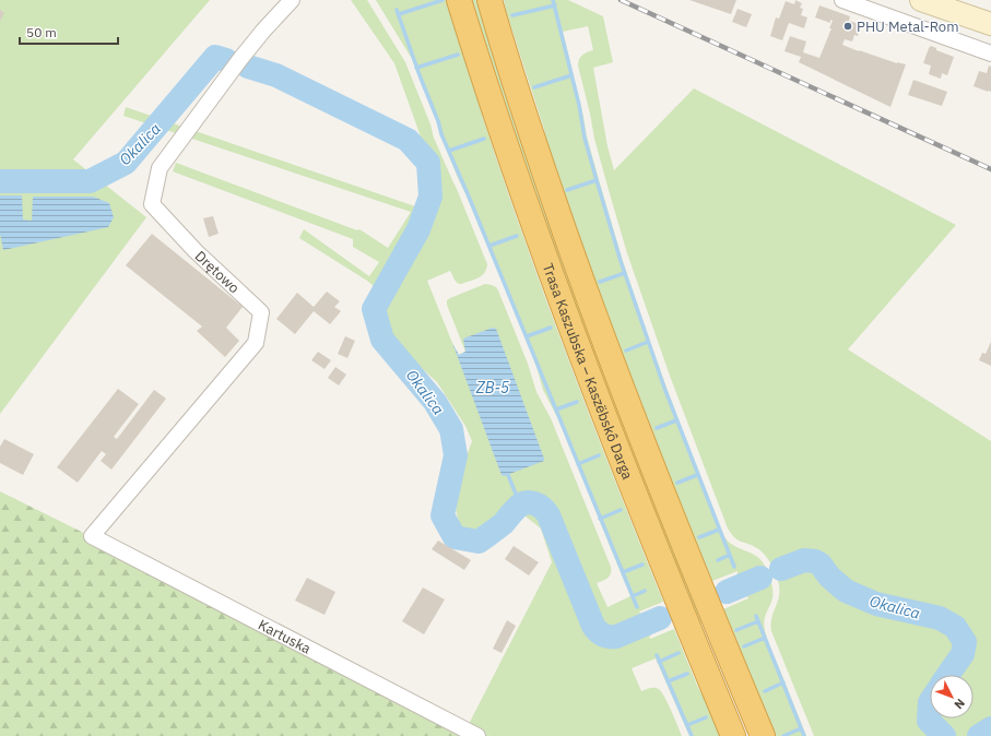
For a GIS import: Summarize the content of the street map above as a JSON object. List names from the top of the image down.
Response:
{
  "streets": {
    "highway": ["Trasa Kaszubska – Kaszëbskô Darga"],
    "street": ["Drętowo", "Kartuska"]
  },
  "crossings": [
    ["Drętowo", "Kartuska"]
  ],
  "water": ["Okalica", "ZB-5"],
  "places": ["PHU Metal-Rom"],
  "scale_bar": "50 m",
  "north": "bottom right"
}
